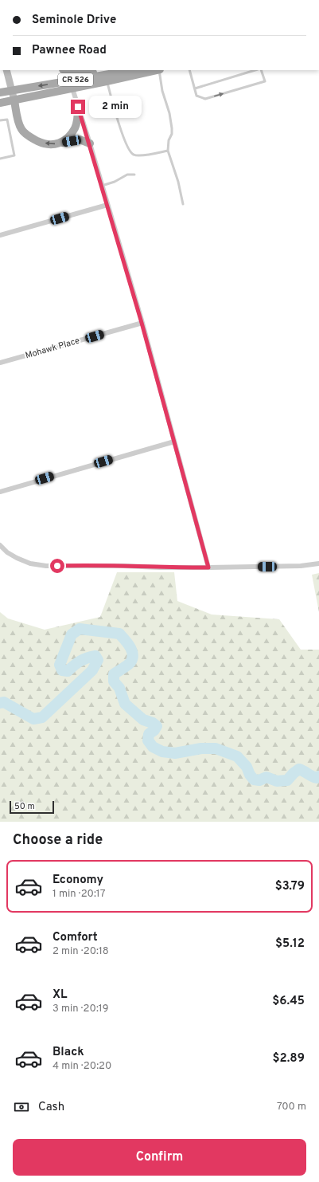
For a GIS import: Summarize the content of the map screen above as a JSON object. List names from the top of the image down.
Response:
{
  "streets": {
    "main road": ["CR 526"],
    "street": ["Mohawk Place"]
  },
  "scale_bar": "50 m",
  "page": {
    "banner": ["Seminole Drive", "Pawnee Road"],
    "bubble": "2 min",
    "scale": "50 m",
    "heading": "Choose a ride",
    "list": [
      {
        "name": "Economy",
        "note": "1 min · 20:17",
        "value": "$3.79"
      },
      {
        "name": "Comfort",
        "note": "2 min · 20:18",
        "value": "$5.12"
      },
      {
        "name": "XL",
        "note": "3 min · 20:19",
        "value": "$6.45"
      },
      {
        "name": "Black",
        "note": "4 min · 20:20",
        "value": "$2.89"
      }
    ],
    "pay": ["Cash", "700 m"],
    "buttons": "Confirm"
  }
}
